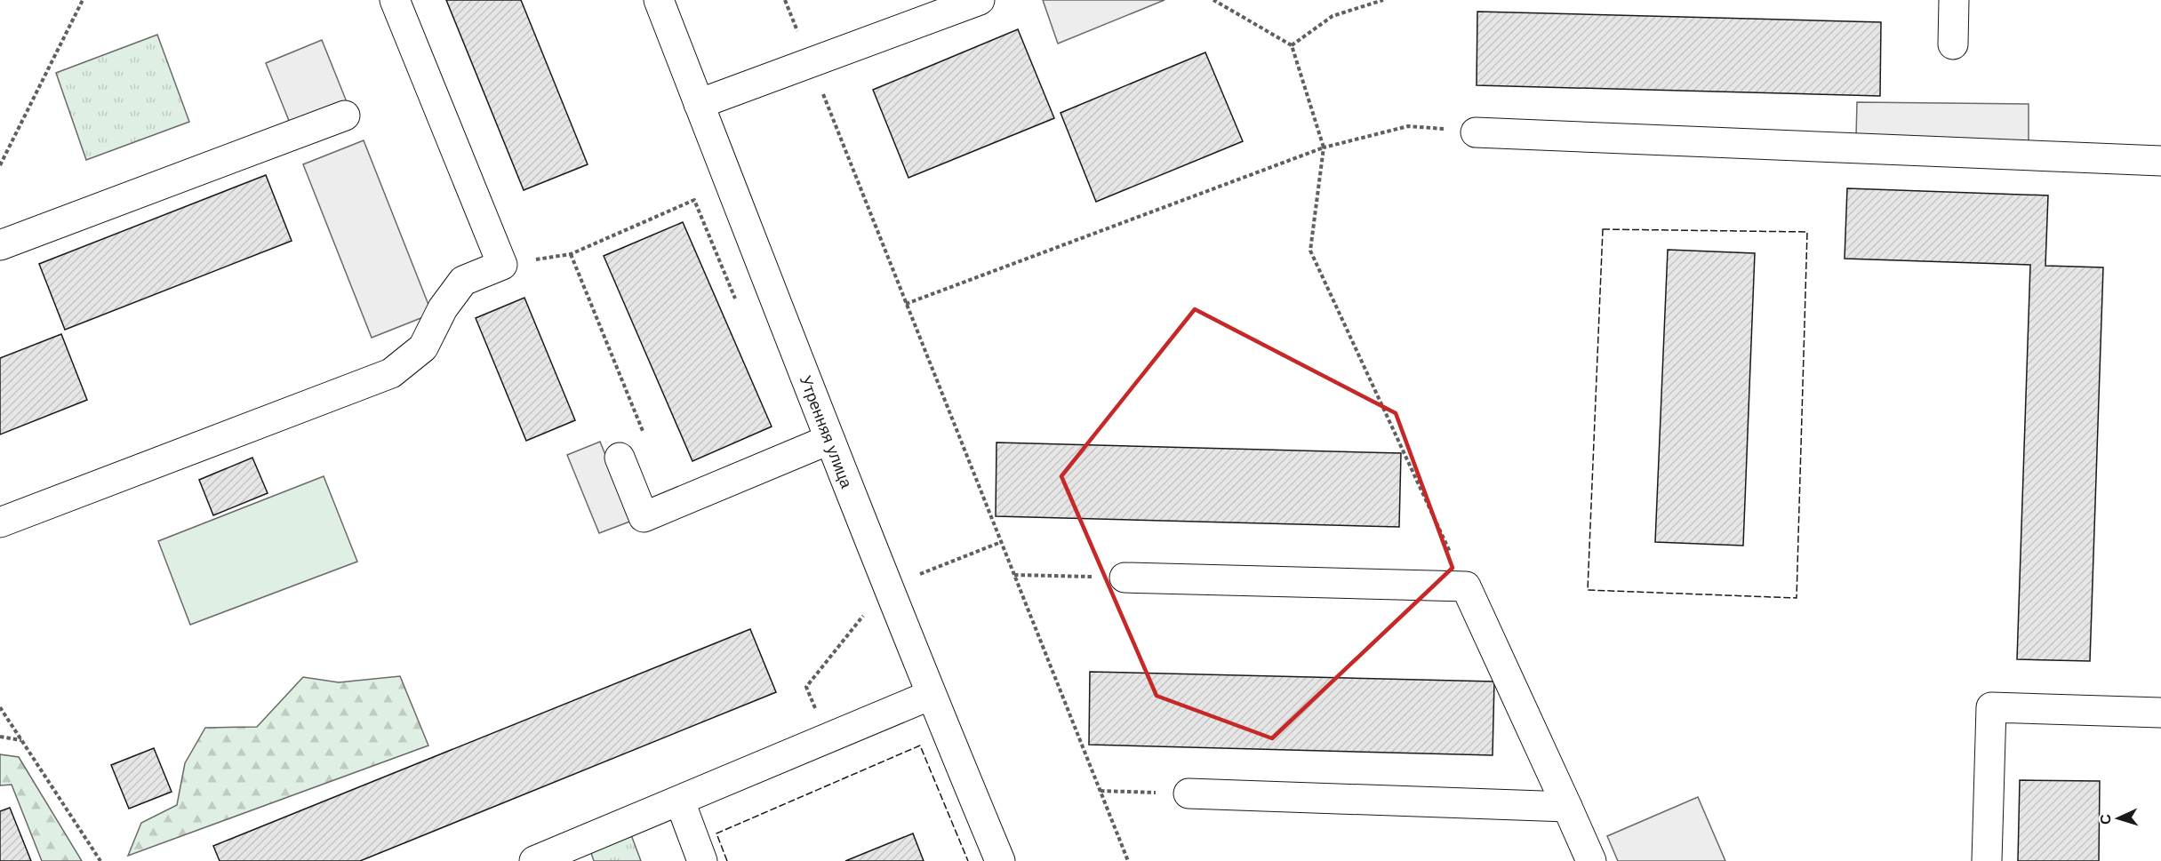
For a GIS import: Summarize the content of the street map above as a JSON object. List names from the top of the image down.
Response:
{
  "streets": {
    "street": ["Утренняя улица"]
  },
  "north": "left"
}
